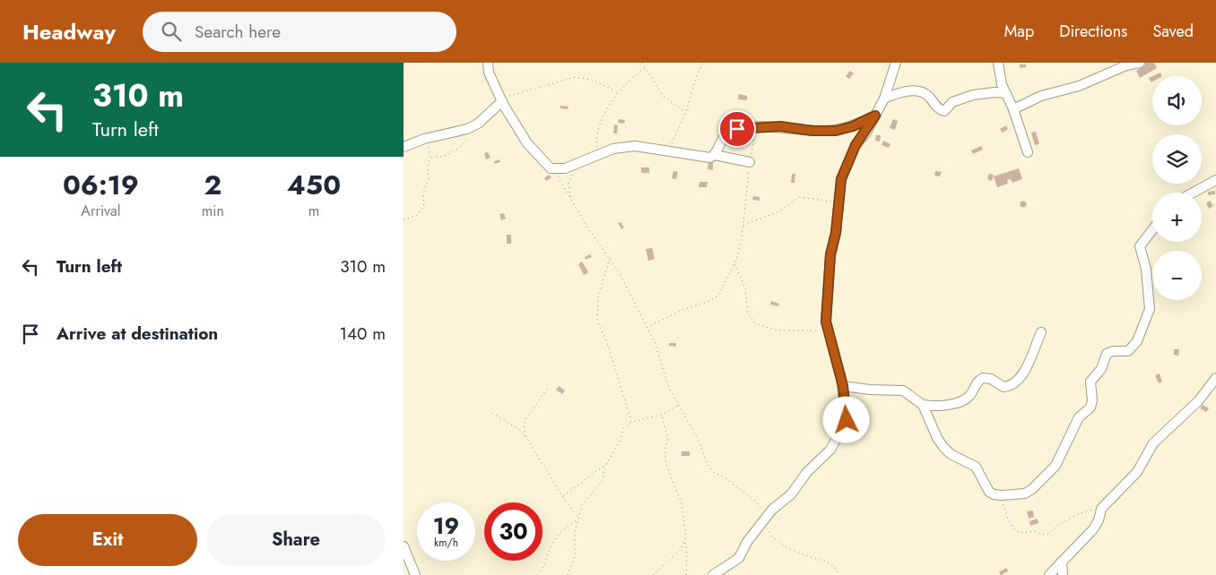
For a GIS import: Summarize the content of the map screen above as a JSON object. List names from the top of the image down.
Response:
{
  "page": {
    "header": "Headway",
    "search": "Search here",
    "nav": ["Map", "Directions", "Saved"],
    "turn": ["310 m", "Turn left"],
    "map_buttons": ["+", "−"],
    "eta": [
      "06:19",
      "Arrival",
      "2",
      "min",
      "450",
      "m"
    ],
    "list": [
      {
        "name": "Turn left",
        "value": "310 m"
      },
      {
        "name": "Arrive at destination",
        "value": "140 m"
      }
    ],
    "speed": "19 km/h",
    "limit": "30",
    "buttons": ["Exit", "Share"]
  }
}
